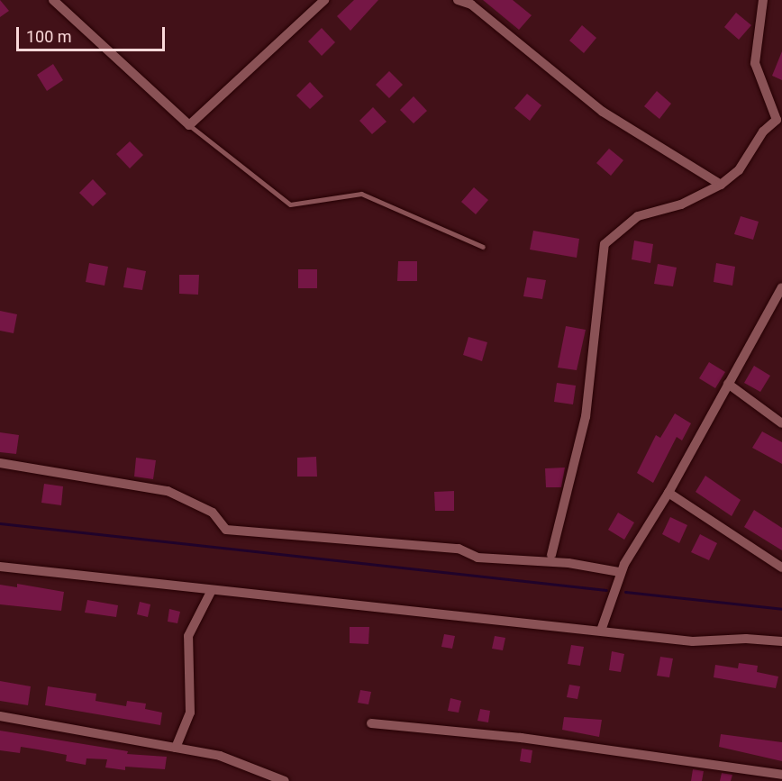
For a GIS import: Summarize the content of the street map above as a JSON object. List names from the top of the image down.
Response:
{
  "scale_bar": "100 m"
}
